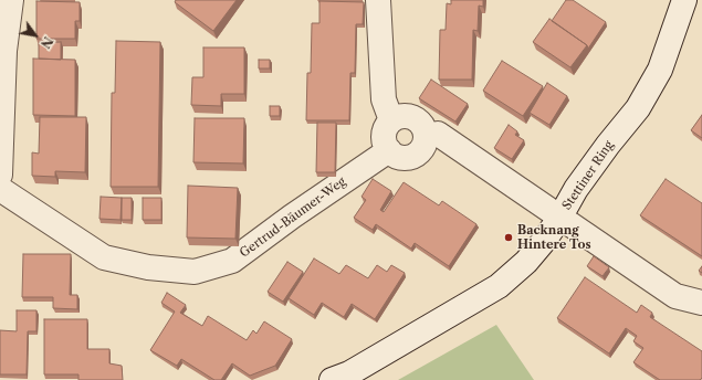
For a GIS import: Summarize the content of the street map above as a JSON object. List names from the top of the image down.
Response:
{
  "streets": {
    "street": ["Stettiner Ring", "Gertrud-Bäumer-Weg"]
  },
  "places": ["Backnang Hintere Tos"],
  "north": "bottom right"
}
